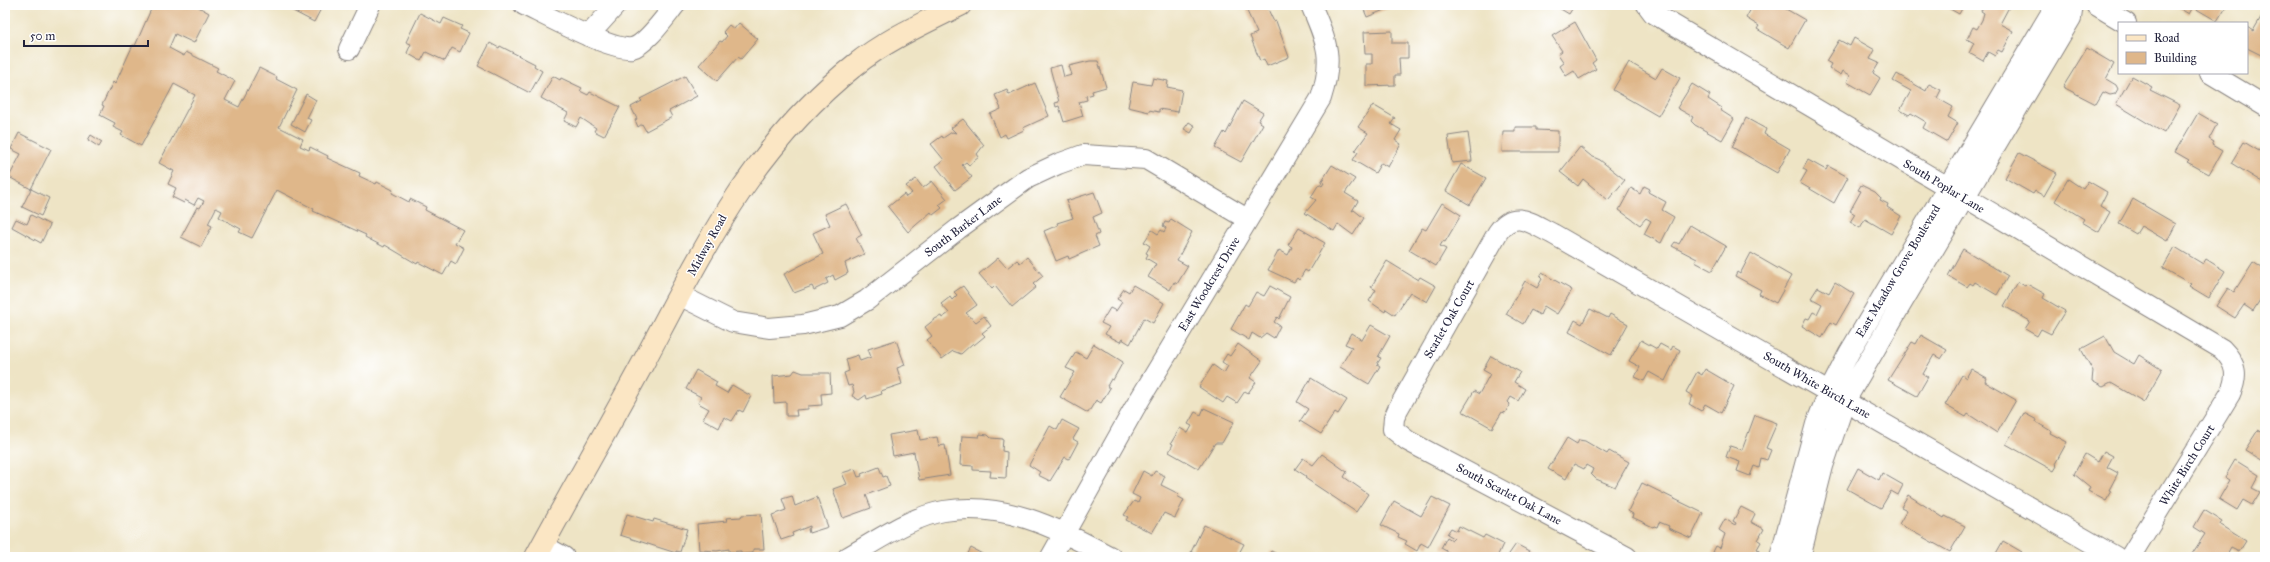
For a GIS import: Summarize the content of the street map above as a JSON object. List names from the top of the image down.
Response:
{
  "streets": {
    "main road": ["Midway Road"],
    "street": [
      "South Poplar Lane",
      "South Barker Lane",
      "East Meadow Grove Boulevard",
      "East Woodcrest Drive",
      "Scarlet Oak Court",
      "South White Birch Lane",
      "White Birch Court",
      "South Scarlet Oak Lane"
    ]
  },
  "crossings": [
    ["South Poplar Lane", "East Meadow Grove Boulevard"],
    ["South Poplar Lane", "White Birch Court"],
    ["South Barker Lane", "Midway Road"],
    ["South Barker Lane", "East Woodcrest Drive"],
    ["East Meadow Grove Boulevard", "South White Birch Lane"],
    ["Scarlet Oak Court", "South White Birch Lane"],
    ["Scarlet Oak Court", "South Scarlet Oak Lane"]
  ],
  "legend": ["Road", "Building"],
  "scale_bar": "50 m"
}
